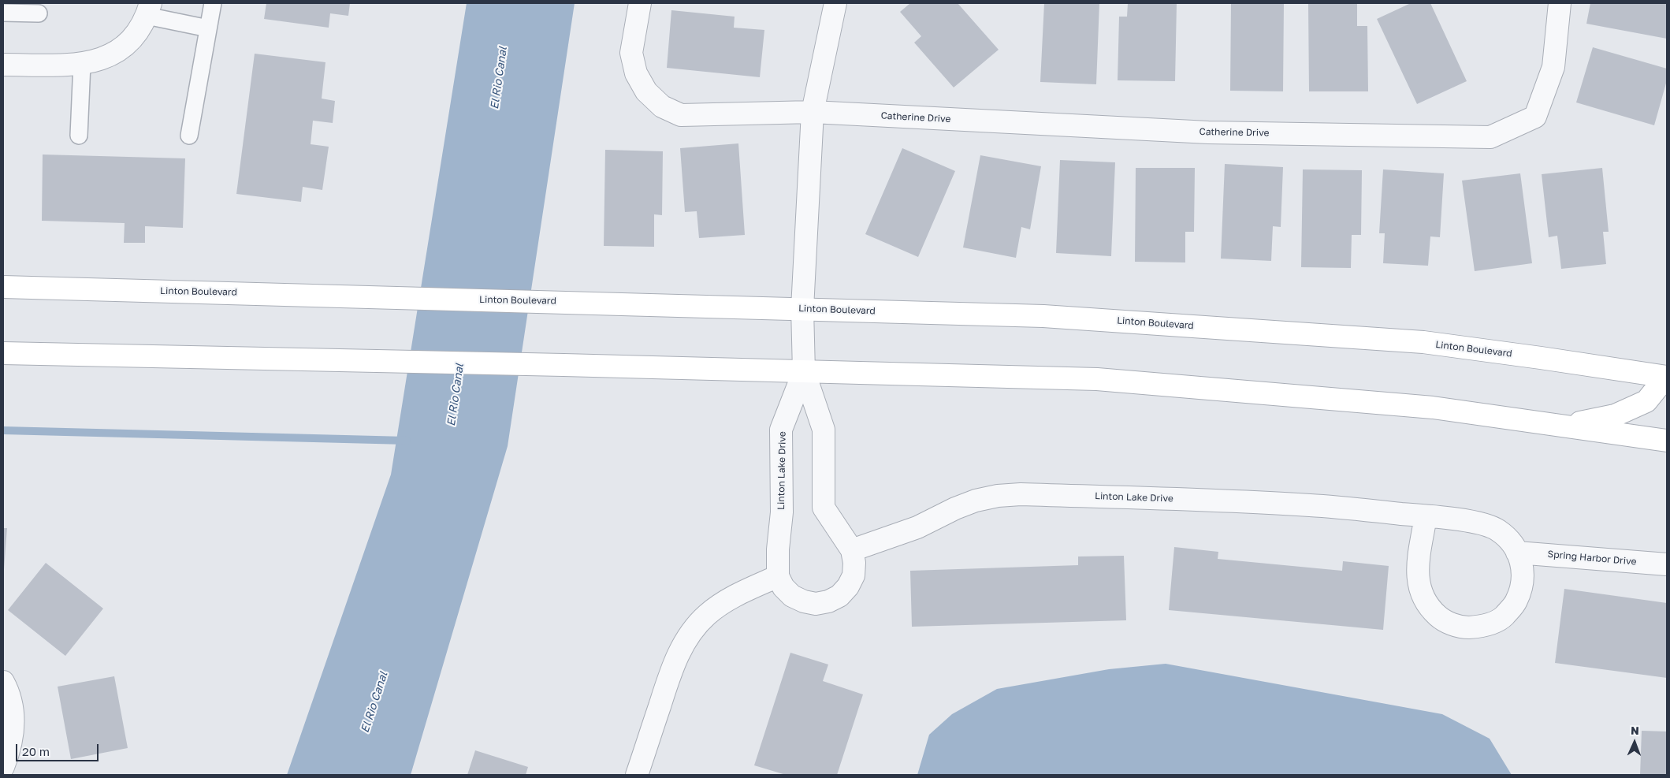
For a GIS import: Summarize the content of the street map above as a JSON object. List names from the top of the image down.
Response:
{
  "streets": {
    "main road": ["Linton Boulevard"],
    "street": ["Catherine Drive", "Linton Lake Drive", "Spring Harbor Drive"]
  },
  "crossings": [
    ["Linton Lake Drive", "Spring Harbor Drive"]
  ],
  "water": ["El Rio Canal"],
  "scale_bar": "20 m",
  "north": "top"
}
